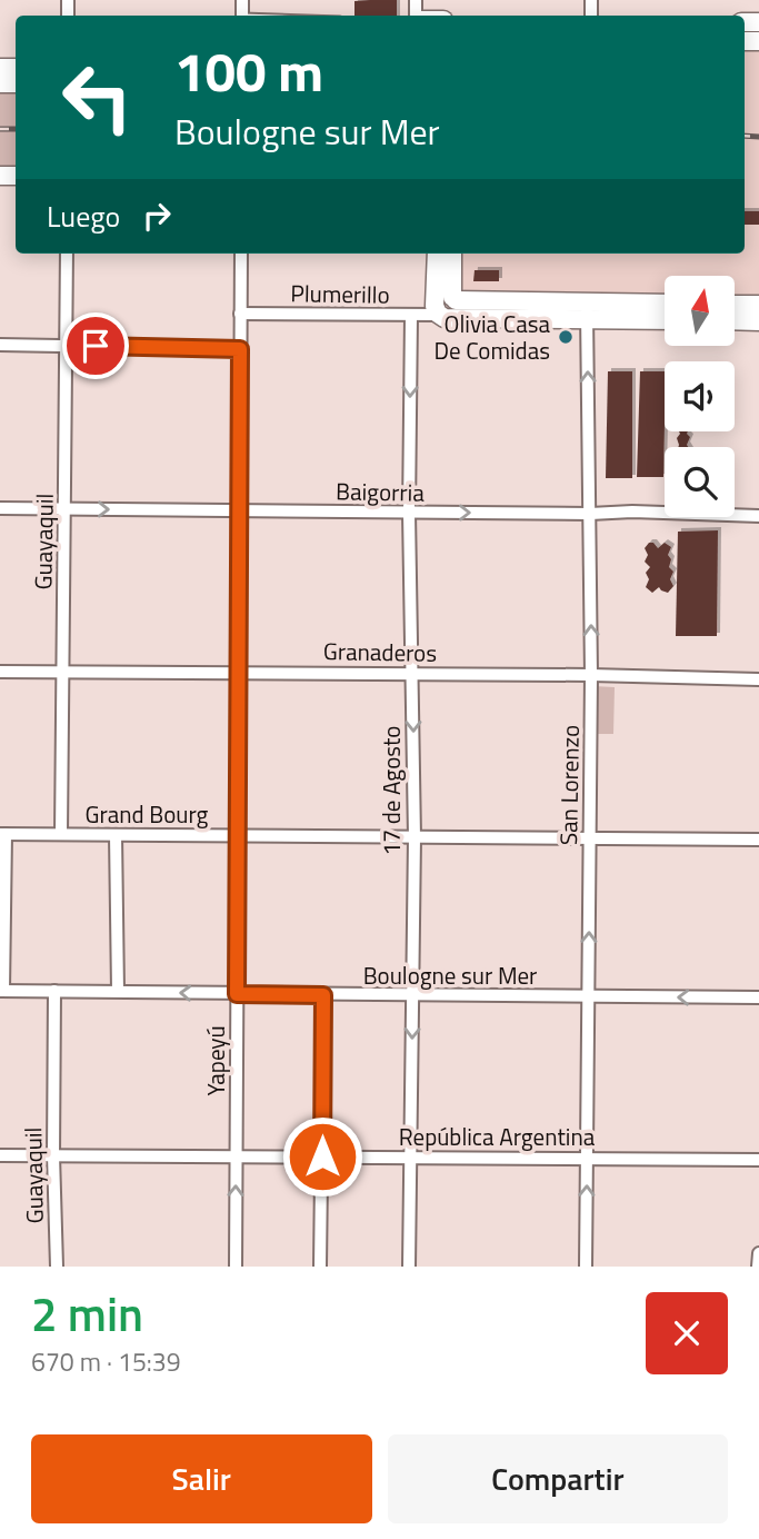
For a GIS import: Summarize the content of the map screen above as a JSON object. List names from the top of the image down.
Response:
{
  "streets": {
    "street": [
      "Plumerillo",
      "Baigorria",
      "Guayaquil",
      "Granaderos",
      "San Lorenzo",
      "17 de Agosto",
      "Grand Bourg",
      "Boulogne sur Mer",
      "Yapeyú",
      "República Argentina"
    ]
  },
  "crossings": [
    ["Plumerillo", "17 de Agosto"],
    ["Plumerillo", "Yapeyú"],
    ["Baigorria", "Guayaquil"],
    ["Baigorria", "San Lorenzo"],
    ["Baigorria", "17 de Agosto"],
    ["Baigorria", "Yapeyú"],
    ["Guayaquil", "Granaderos"],
    ["Guayaquil", "Grand Bourg"],
    ["Guayaquil", "Boulogne sur Mer"],
    ["Guayaquil", "República Argentina"],
    ["Granaderos", "San Lorenzo"],
    ["Granaderos", "17 de Agosto"],
    ["Granaderos", "Yapeyú"],
    ["San Lorenzo", "Grand Bourg"],
    ["San Lorenzo", "Boulogne sur Mer"],
    ["San Lorenzo", "República Argentina"],
    ["17 de Agosto", "Grand Bourg"],
    ["17 de Agosto", "Boulogne sur Mer"],
    ["17 de Agosto", "República Argentina"],
    ["Grand Bourg", "Yapeyú"],
    ["Boulogne sur Mer", "Yapeyú"],
    ["Yapeyú", "República Argentina"]
  ],
  "one_way": ["Baigorria", "San Lorenzo", "Boulogne sur Mer"],
  "places": ["Olivia Casa De Comidas"],
  "north": "top",
  "page": {
    "turn": ["100 m", "Boulogne sur Mer"],
    "then": "Luego",
    "heading": ["2 min", "670 m · 15:39"],
    "buttons": ["Salir", "Compartir"]
  }
}
